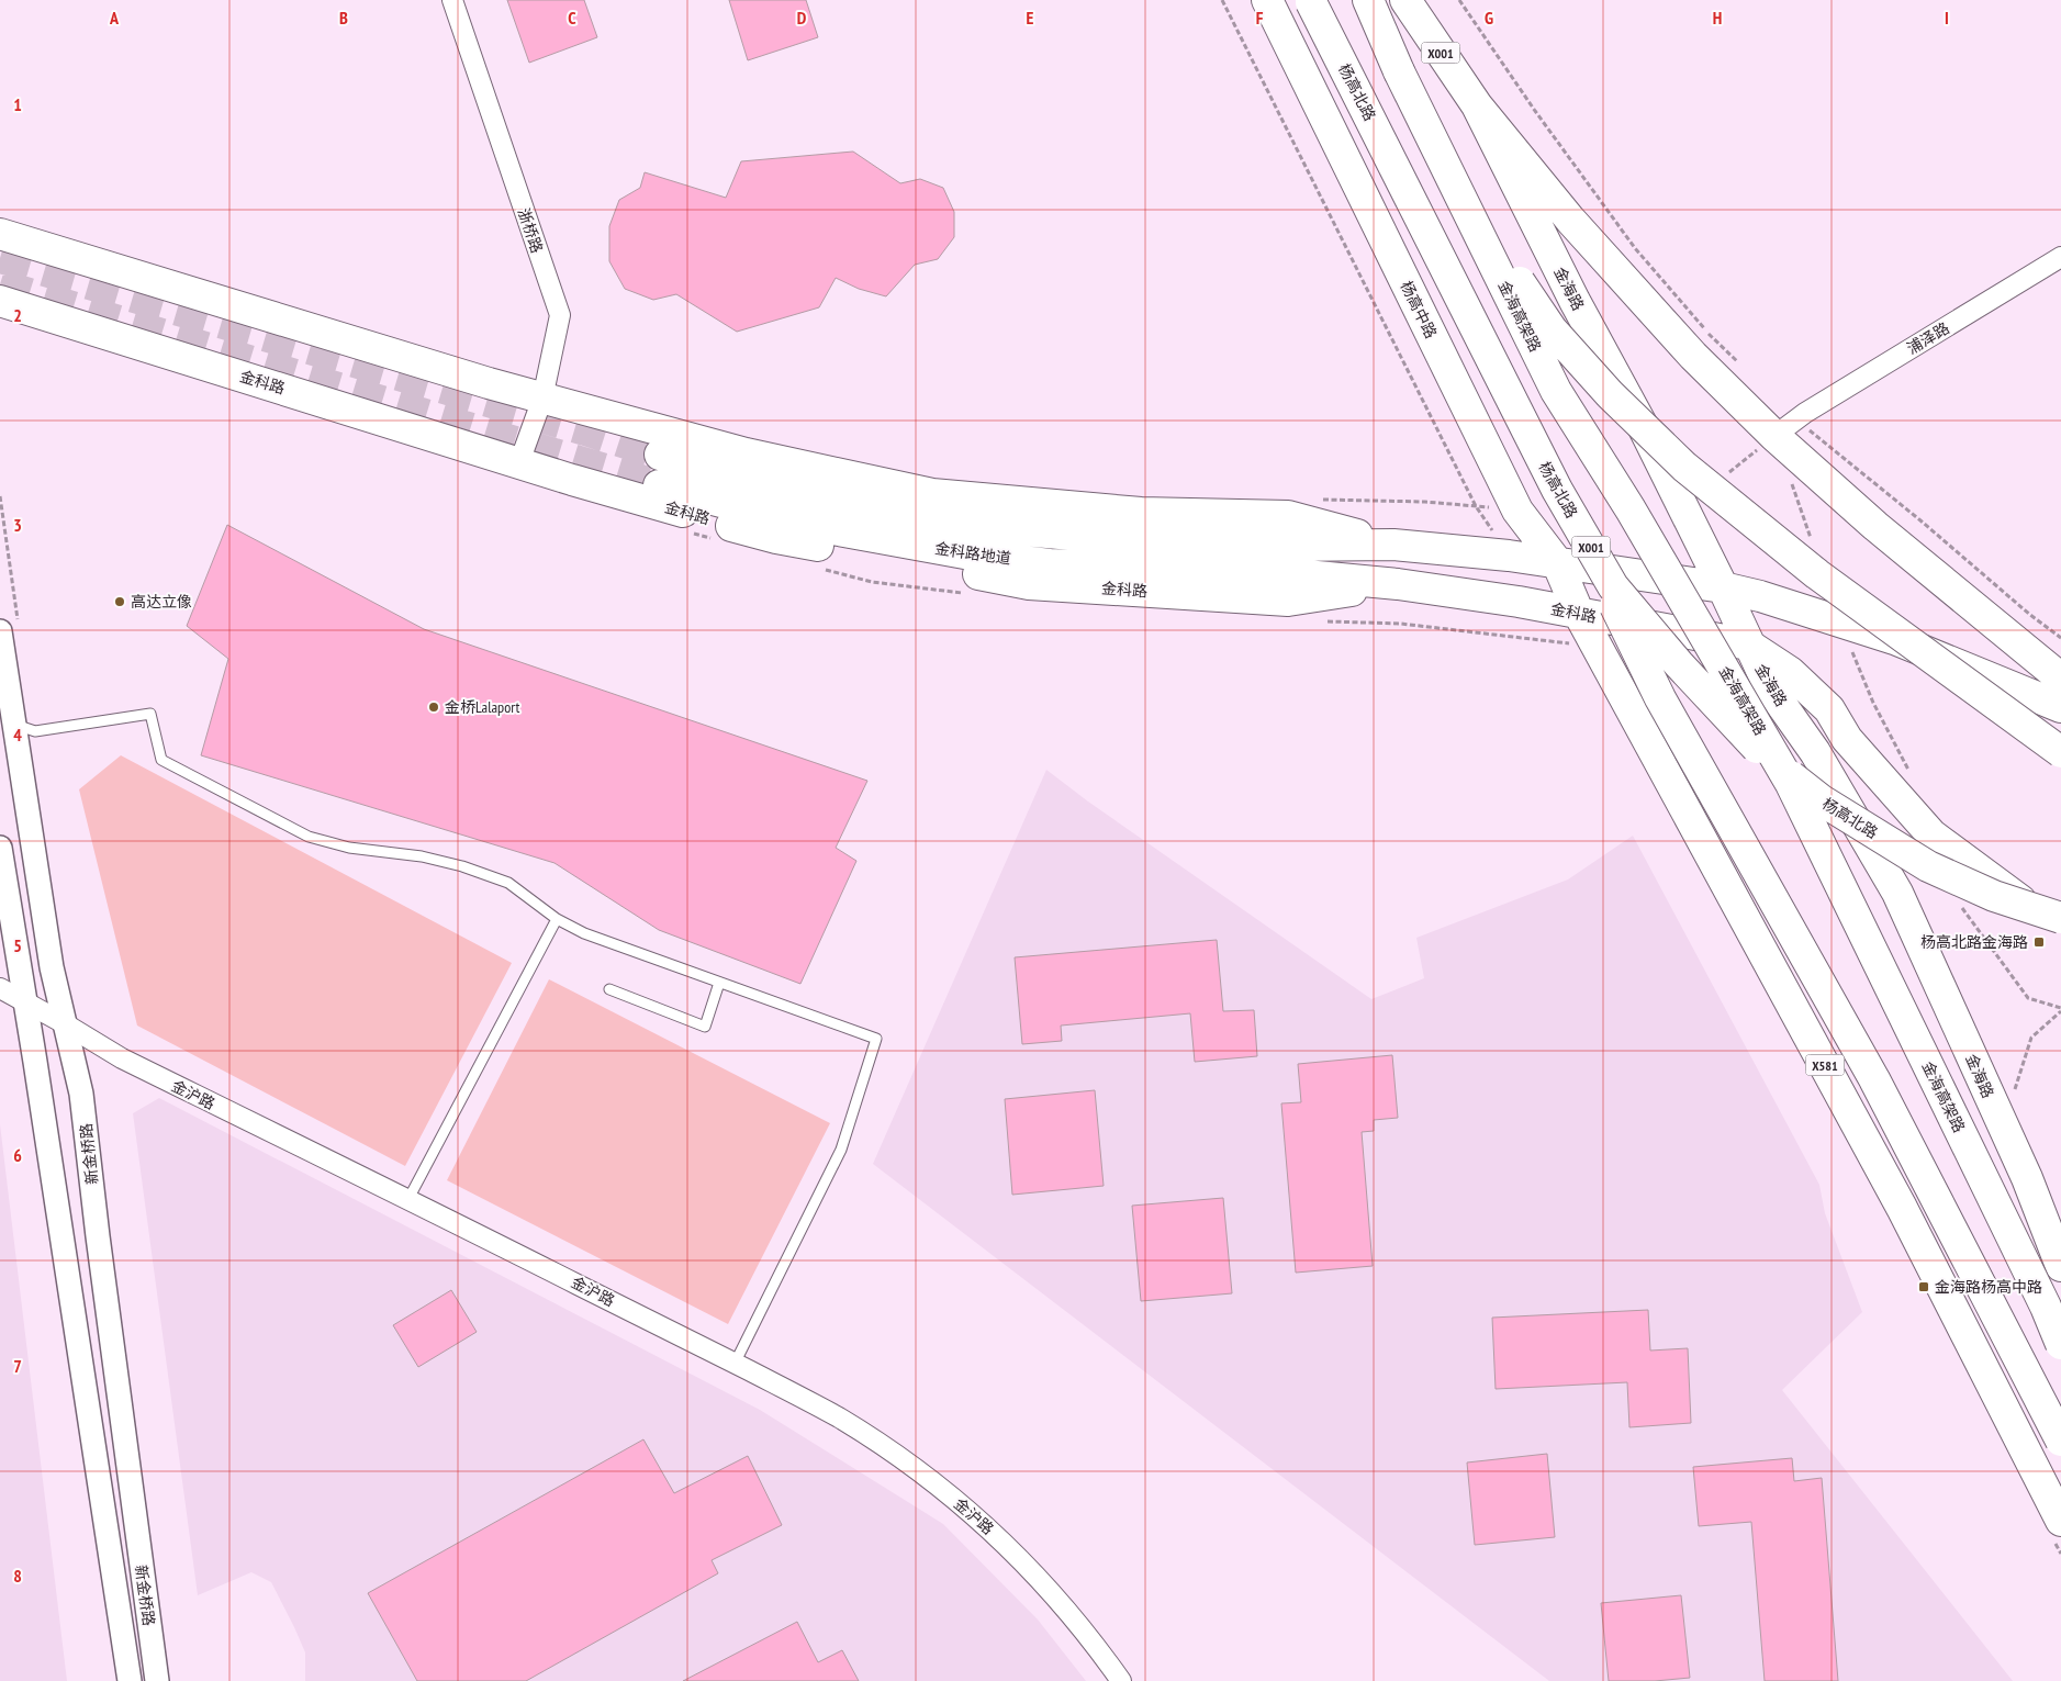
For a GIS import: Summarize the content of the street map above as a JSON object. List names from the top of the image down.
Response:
{
  "streets": {
    "main road": [
      "X001",
      "杨高北路",
      "金海路",
      "杨高中路",
      "金海高架路",
      "金科路",
      "金科路地道",
      "X581"
    ],
    "street": [
      "浙桥路",
      "浦泽路",
      "金沪路",
      "新金桥路"
    ]
  },
  "crossings": [
    ["X001", "金海路"],
    ["X001", "浦泽路"],
    ["浙桥路", "金科路"],
    ["金海路", "金科路"],
    ["杨高中路", "金科路"],
    ["杨高中路", "X581"],
    ["金科路", "金科路地道"],
    ["金科路", "X581"],
    ["金沪路", "新金桥路"]
  ],
  "places": {
    "other": ["高达立像", "金桥Lalaport"],
    "transit": ["杨高北路金海路", "金海路杨高中路"]
  },
  "grid": {
    "columns": [
      "A",
      "B",
      "C",
      "D",
      "E",
      "F",
      "G",
      "H",
      "I"
    ],
    "rows": [
      "1",
      "2",
      "3",
      "4",
      "5",
      "6",
      "7",
      "8"
    ]
  }
}
